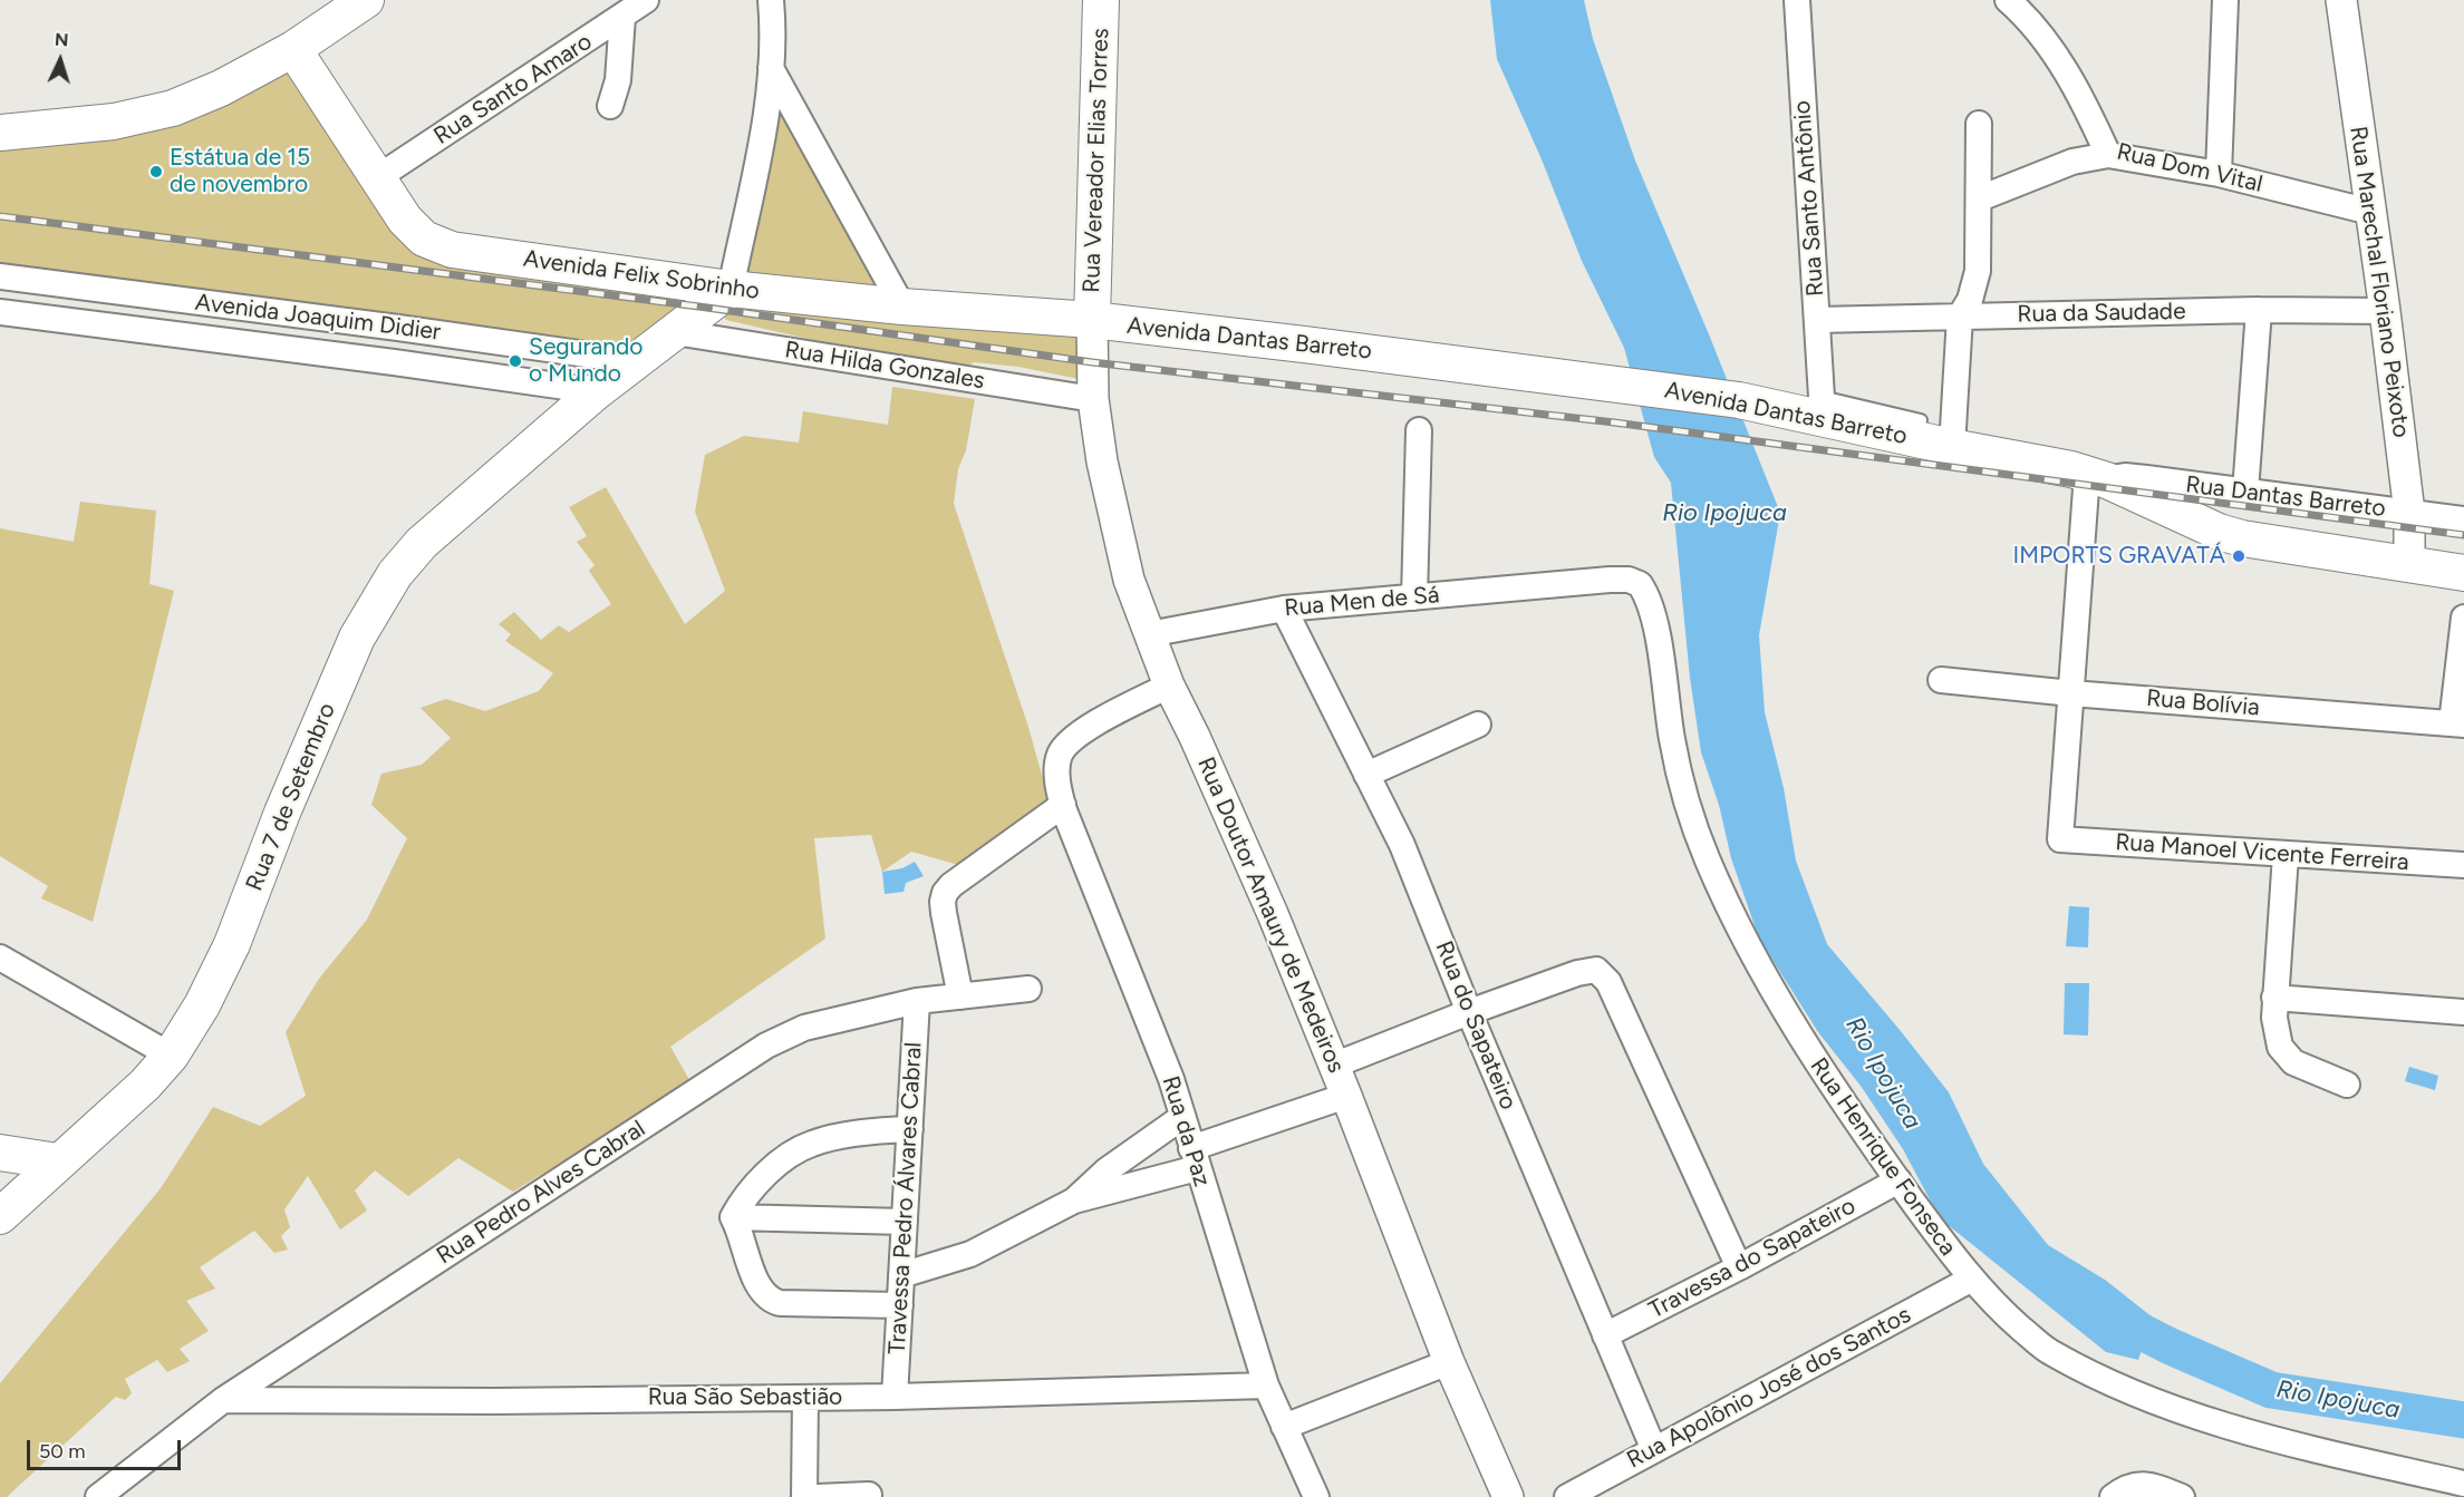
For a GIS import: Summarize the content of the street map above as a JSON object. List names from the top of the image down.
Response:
{
  "streets": {
    "main road": [
      "Rua Vereador Elias Torres",
      "Avenida Felix Sobrinho",
      "Avenida Dantas Barreto",
      "Rua 7 de Setembro"
    ],
    "street": [
      "Rua Santo Amaro",
      "Rua Dom Vital",
      "Rua Santo Antônio",
      "Rua Marechal Floriano Peixoto",
      "Rua da Saudade",
      "Avenida Joaquim Didier",
      "Rua Hilda Gonzales",
      "Rua Dantas Barreto",
      "Rua Men de Sá",
      "Rua Bolívia",
      "Rua Manoel Vicente Ferreira",
      "Rua Doutor Amaury de Medeiros",
      "Rua do Sapateiro",
      "Rua da Paz",
      "Rua Henrique Fonseca",
      "Rua Pedro Alves Cabral",
      "Travessa Pedro Álvares Cabral",
      "Travessa do Sapateiro",
      "Rua Apolônio José dos Santos",
      "Rua São Sebastião"
    ]
  },
  "crossings": [
    ["Rua Santo Amaro", "Avenida Felix Sobrinho"],
    ["Rua Vereador Elias Torres", "Avenida Felix Sobrinho"],
    ["Rua Vereador Elias Torres", "Avenida Dantas Barreto"],
    ["Rua Vereador Elias Torres", "Rua Doutor Amaury de Medeiros"],
    ["Rua Dom Vital", "Rua Marechal Floriano Peixoto"],
    ["Rua Santo Antônio", "Rua da Saudade"],
    ["Avenida Felix Sobrinho", "Avenida Dantas Barreto"],
    ["Avenida Felix Sobrinho", "Rua 7 de Setembro"],
    ["Avenida Felix Sobrinho", "Rua Doutor Amaury de Medeiros"],
    ["Rua Marechal Floriano Peixoto", "Rua da Saudade"],
    ["Rua Marechal Floriano Peixoto", "Avenida Dantas Barreto"],
    ["Rua Marechal Floriano Peixoto", "Rua Dantas Barreto"],
    ["Avenida Joaquim Didier", "Rua 7 de Setembro"],
    ["Avenida Dantas Barreto", "Rua Dantas Barreto"],
    ["Avenida Dantas Barreto", "Rua Doutor Amaury de Medeiros"],
    ["Rua Hilda Gonzales", "Rua 7 de Setembro"],
    ["Rua Hilda Gonzales", "Rua Doutor Amaury de Medeiros"],
    ["Rua Men de Sá", "Rua Doutor Amaury de Medeiros"],
    ["Rua Men de Sá", "Rua do Sapateiro"],
    ["Rua Men de Sá", "Rua Henrique Fonseca"],
    ["Rua Bolívia", "Rua Manoel Vicente Ferreira"],
    ["Rua Doutor Amaury de Medeiros", "Rua da Paz"],
    ["Rua do Sapateiro", "Travessa do Sapateiro"],
    ["Rua do Sapateiro", "Rua Apolônio José dos Santos"],
    ["Rua da Paz", "Rua São Sebastião"],
    ["Rua Henrique Fonseca", "Travessa do Sapateiro"],
    ["Rua Henrique Fonseca", "Rua Apolônio José dos Santos"],
    ["Rua Pedro Alves Cabral", "Travessa Pedro Álvares Cabral"],
    ["Rua Pedro Alves Cabral", "Rua São Sebastião"],
    ["Travessa Pedro Álvares Cabral", "Rua São Sebastião"]
  ],
  "water": ["Rio Ipojuca"],
  "places": ["Estátua de 15 de novembro", "Segurando o Mundo", "IMPORTS GRAVATÁ"],
  "scale_bar": "50 m",
  "north": "top"
}
